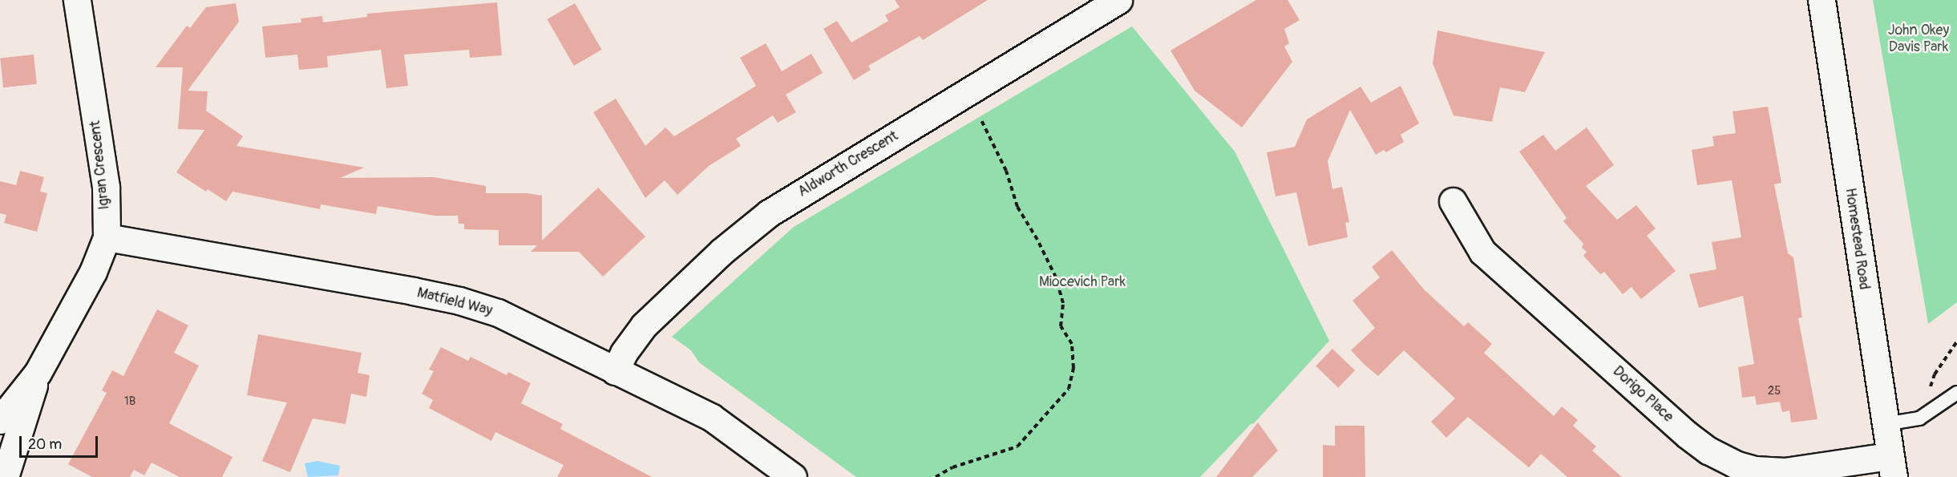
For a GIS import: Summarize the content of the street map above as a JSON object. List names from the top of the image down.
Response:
{
  "streets": {
    "street": [
      "Aldworth Crescent",
      "Igran Crescent",
      "Homestead Road",
      "Matfield Way",
      "Dorigo Place"
    ]
  },
  "crossings": [
    ["Aldworth Crescent", "Matfield Way"],
    ["Igran Crescent", "Matfield Way"],
    ["Homestead Road", "Dorigo Place"]
  ],
  "parks": ["John Okey Davis Park", "Miocevich Park"],
  "house_numbers": ["25", "1B"],
  "scale_bar": "20 m"
}
